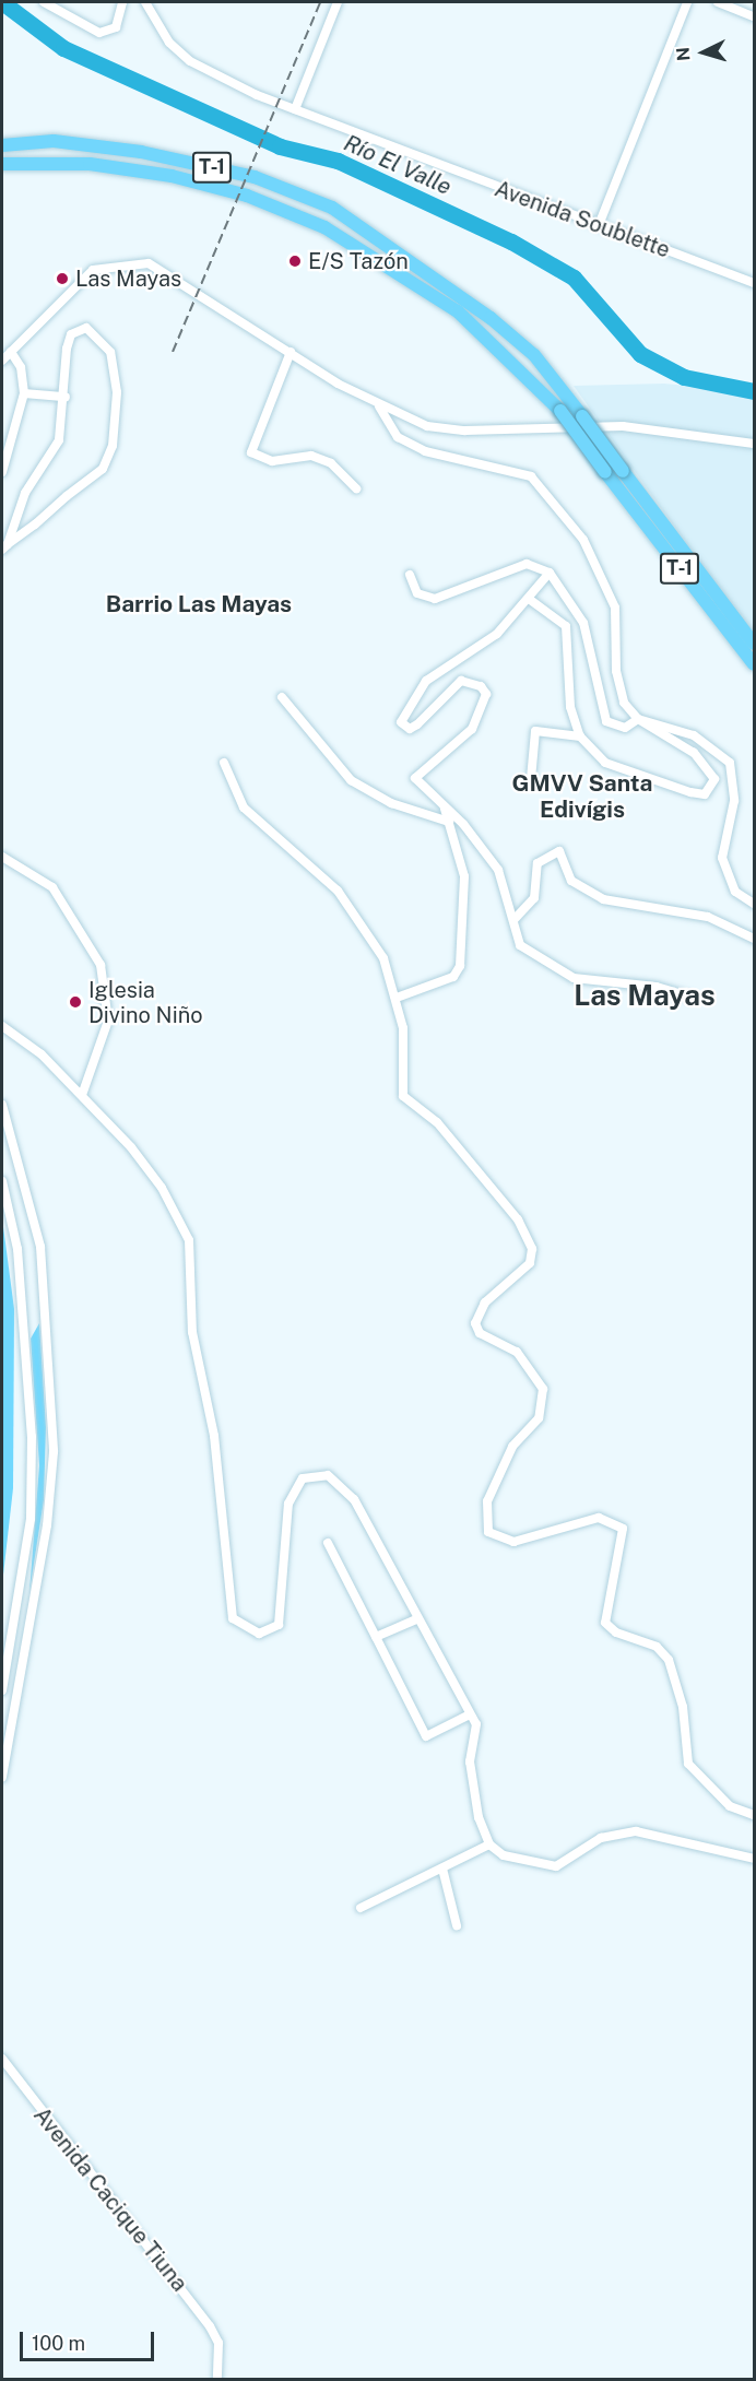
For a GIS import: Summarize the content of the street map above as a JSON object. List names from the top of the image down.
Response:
{
  "streets": {
    "highway": ["T-1"],
    "street": ["Avenida Soublette", "Avenida Cacique Tiuna"]
  },
  "districts": ["Barrio Las Mayas", "GMVV Santa Edivígis", "Las Mayas"],
  "water": ["Río El Valle"],
  "places": ["E/S Tazón", "Las Mayas", "Iglesia Divino Niño"],
  "scale_bar": "100 m",
  "north": "left"
}
